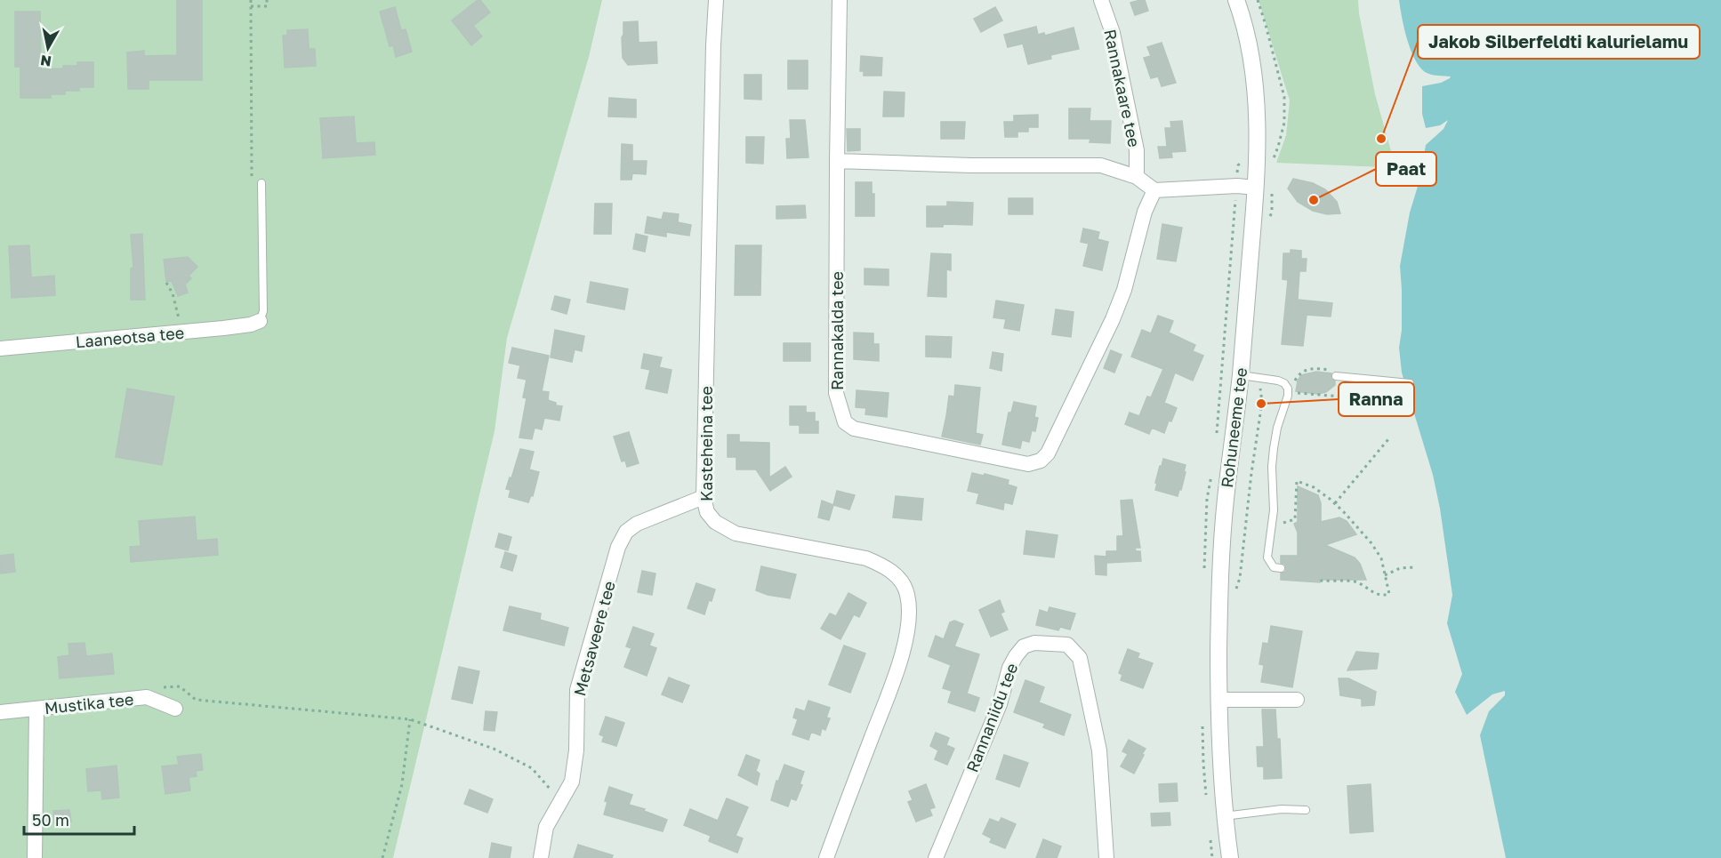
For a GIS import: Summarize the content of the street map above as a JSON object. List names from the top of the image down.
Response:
{
  "streets": {
    "street": [
      "Rannakaare tee",
      "Rannakalda tee",
      "Laaneotsa tee",
      "Rohuneeme tee",
      "Kasteheina tee",
      "Metsaveere tee",
      "Mustika tee",
      "Rannaniidu tee"
    ]
  },
  "crossings": [
    ["Kasteheina tee", "Metsaveere tee"]
  ],
  "places": ["Jakob Silberfeldti kalurielamu", "Paat", "Ranna"],
  "scale_bar": "50 m",
  "north": "bottom"
}
